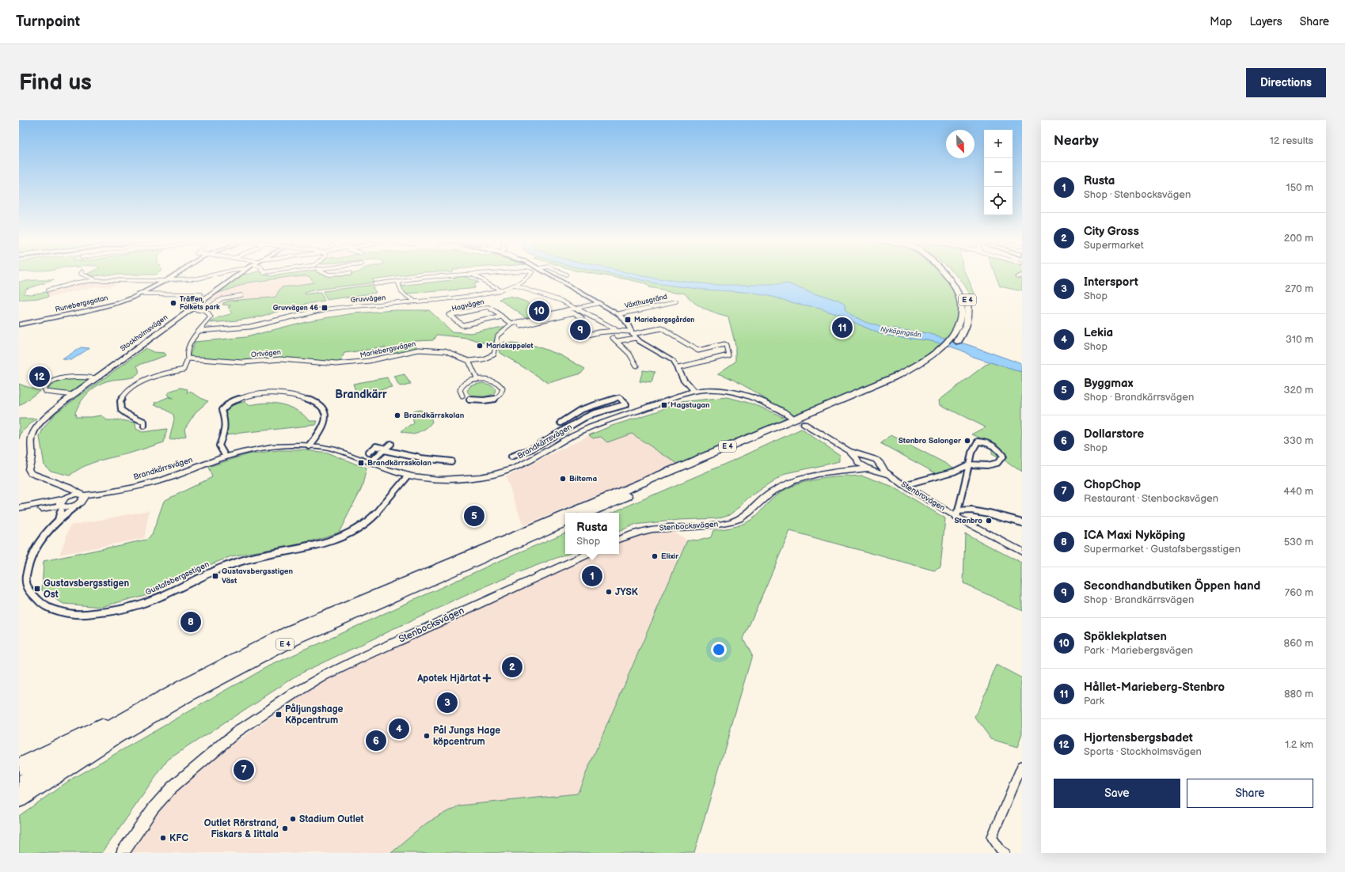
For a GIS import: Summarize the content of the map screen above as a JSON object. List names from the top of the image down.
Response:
{
  "streets": {
    "highway": ["E 4"],
    "street": [
      "Gruvvägen",
      "Växthusgränd",
      "Runebergsgatan",
      "Hagvägen",
      "Stockholmsvägen",
      "Mariebergsvägen",
      "Ortvägen",
      "Brandkärrsvägen",
      "Stenbrovägen",
      "Stenbocksvägen",
      "Gustafsbergsstigen"
    ]
  },
  "crossings": [
    ["Mariebergsvägen", "Ortvägen"],
    ["Brandkärrsvägen", "Gustafsbergsstigen"],
    ["Stenbrovägen", "Stenbocksvägen"]
  ],
  "districts": ["Brandkärr"],
  "water": ["Nyköpingsån"],
  "places": {
    "other": [
      "Träffen, Folkets park",
      "Mariakappelet",
      "Brandkärrskolan",
      "Stenbro Salonger",
      "Biltema",
      "Stenbro",
      "Elixir",
      "JYSK",
      "Pål Jungs Hage köpcentrum",
      "Stadium Outlet",
      "Outlet Rörstrand, Fiskars & Iittala",
      "KFC"
    ],
    "transit": [
      "Gruvvägen 46",
      "Mariebergsgården",
      "Hagstugan",
      "Brandkärrsskolan",
      "Gustavsbergsstigen Väst",
      "Gustavsbergsstigen Ost",
      "Påljungshage Köpcentrum"
    ],
    "health": ["Apotek Hjärtat"]
  },
  "north": "bottom right",
  "page": {
    "header": "Turnpoint",
    "nav": ["Map", "Layers", "Share"],
    "buttons": [
      "Directions",
      ["Save", "Share"]
    ],
    "title": "Find us",
    "heading": ["Nearby", "12 results"],
    "map_buttons": ["+", "−"],
    "list": [
      {
        "mark": "1",
        "name": "Rusta",
        "note": "Shop · Stenbocksvägen",
        "value": "150 m"
      },
      {
        "mark": "2",
        "name": "City Gross",
        "note": "Supermarket",
        "value": "200 m"
      },
      {
        "mark": "3",
        "name": "Intersport",
        "note": "Shop",
        "value": "270 m"
      },
      {
        "mark": "4",
        "name": "Lekia",
        "note": "Shop",
        "value": "310 m"
      },
      {
        "mark": "5",
        "name": "Byggmax",
        "note": "Shop · Brandkärrsvägen",
        "value": "320 m"
      },
      {
        "mark": "6",
        "name": "Dollarstore",
        "note": "Shop",
        "value": "330 m"
      },
      {
        "mark": "7",
        "name": "ChopChop",
        "note": "Restaurant · Stenbocksvägen",
        "value": "440 m"
      },
      {
        "mark": "8",
        "name": "ICA Maxi Nyköping",
        "note": "Supermarket · Gustafsbergsstigen",
        "value": "530 m"
      },
      {
        "mark": "9",
        "name": "Secondhandbutiken Öppen hand",
        "note": "Shop · Brandkärrsvägen",
        "value": "760 m"
      },
      {
        "mark": "10",
        "name": "Spöklekplatsen",
        "note": "Park · Mariebergsvägen",
        "value": "860 m"
      },
      {
        "mark": "11",
        "name": "Hållet-Marieberg-Stenbro",
        "note": "Park",
        "value": "880 m"
      },
      {
        "mark": "12",
        "name": "Hjortensbergsbadet",
        "note": "Sports · Stockholmsvägen",
        "value": "1.2 km"
      }
    ],
    "pins": [
      "10",
      "11",
      "9",
      "12",
      "5",
      "1",
      "8",
      "2",
      "3",
      "4",
      "6",
      "7"
    ],
    "popup": ["Rusta", "Shop"]
  }
}
